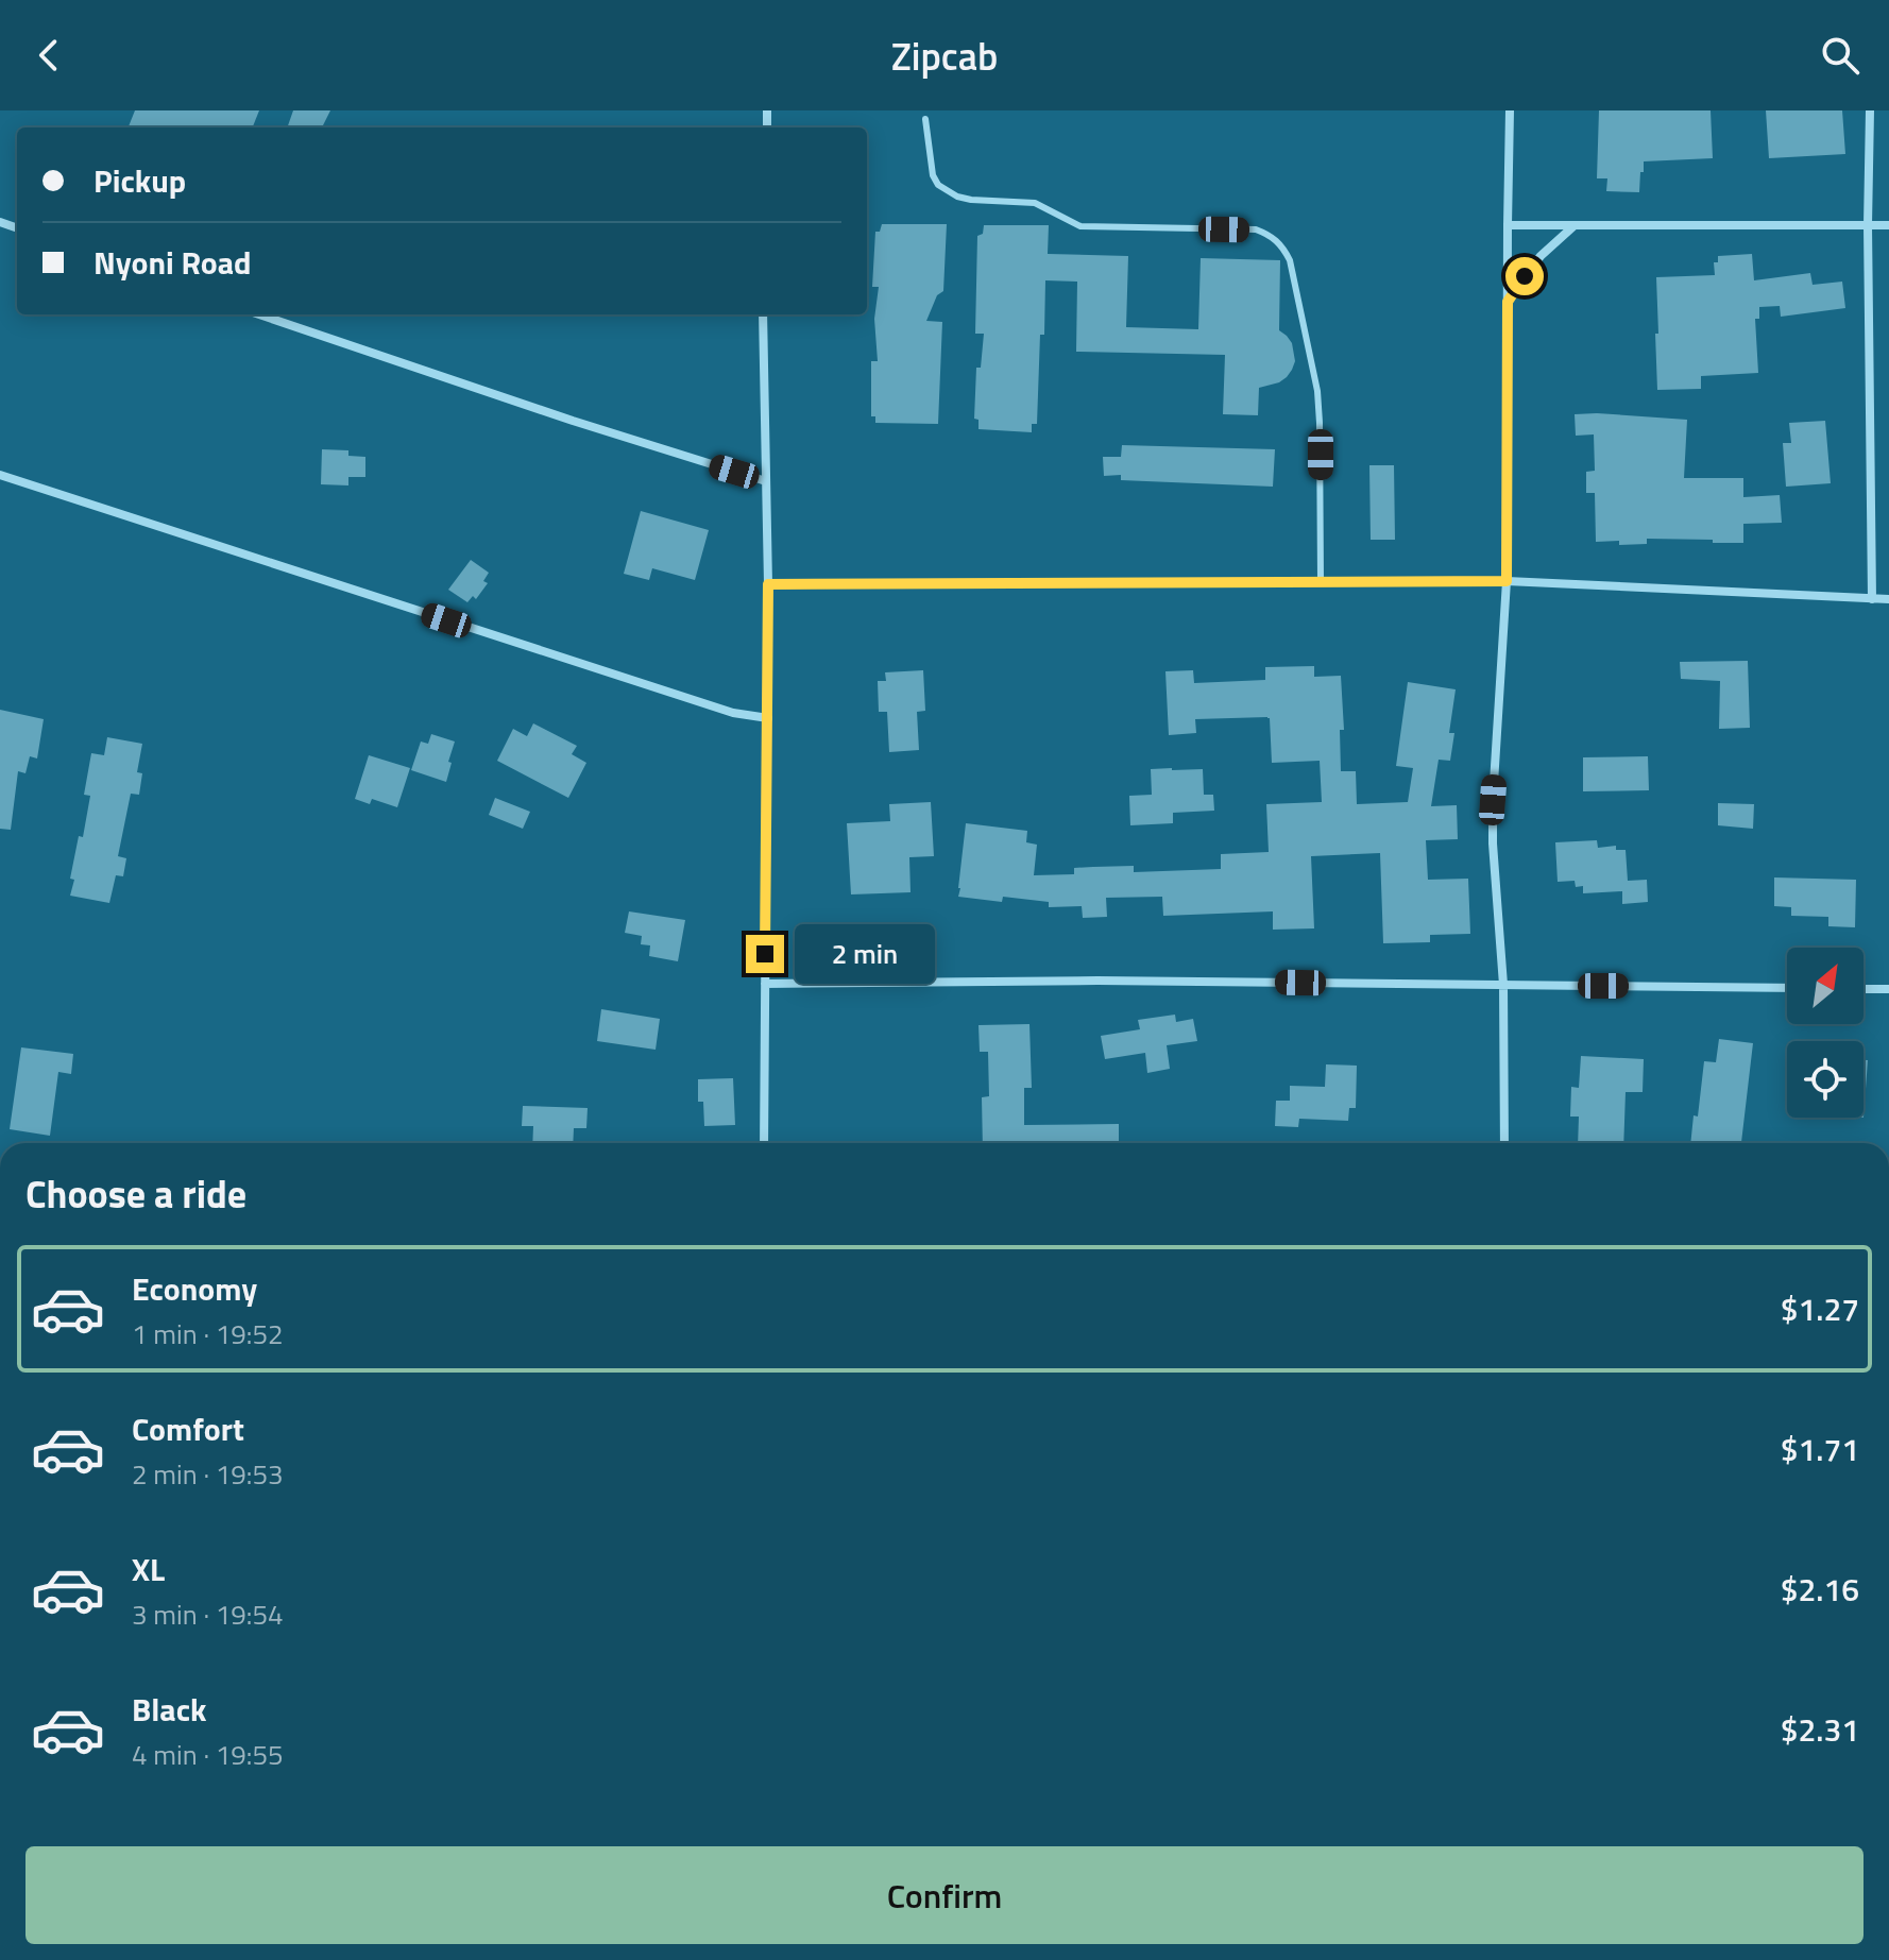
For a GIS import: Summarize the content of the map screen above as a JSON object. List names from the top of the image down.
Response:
{
  "north": "top right",
  "page": {
    "header": "Zipcab",
    "banner": ["Pickup", "Nyoni Road"],
    "bubble": "2 min",
    "heading": "Choose a ride",
    "list": [
      {
        "name": "Economy",
        "note": "1 min · 19:52",
        "value": "$1.27"
      },
      {
        "name": "Comfort",
        "note": "2 min · 19:53",
        "value": "$1.71"
      },
      {
        "name": "XL",
        "note": "3 min · 19:54",
        "value": "$2.16"
      },
      {
        "name": "Black",
        "note": "4 min · 19:55",
        "value": "$2.31"
      }
    ],
    "buttons": "Confirm"
  }
}
